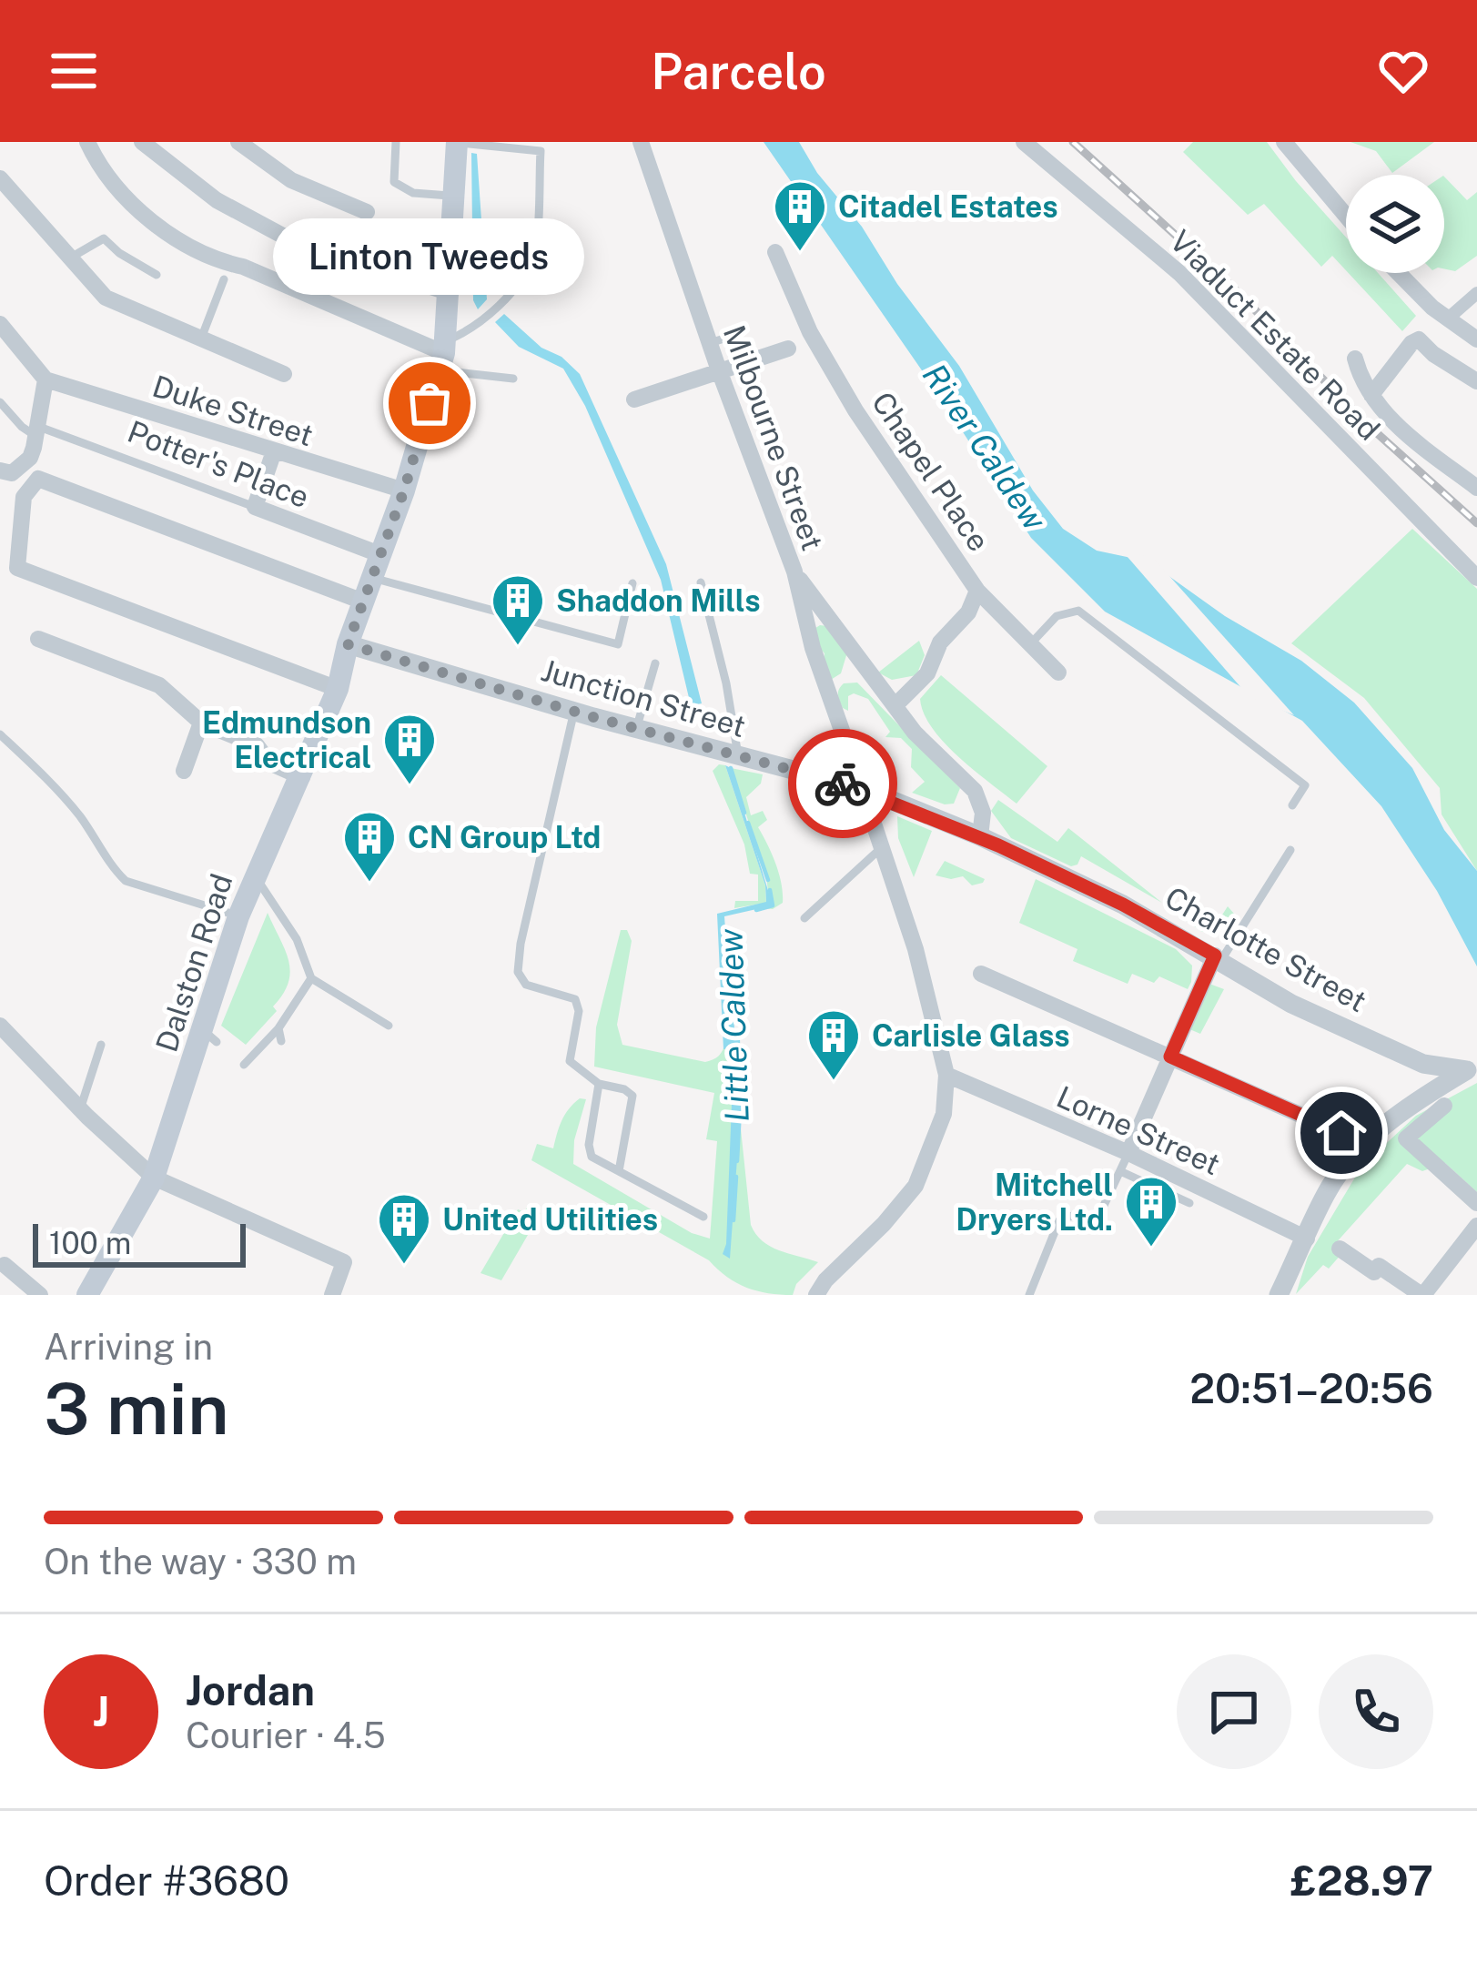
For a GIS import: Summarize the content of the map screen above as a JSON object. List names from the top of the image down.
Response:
{
  "streets": {
    "main road": ["Dalston Road"],
    "street": [
      "Viaduct Estate Road",
      "Duke Street",
      "Milbourne Street",
      "Potter's Place",
      "Chapel Place",
      "Junction Street",
      "Charlotte Street",
      "Lorne Street"
    ]
  },
  "crossings": [
    ["Duke Street", "Dalston Road"],
    ["Potter's Place", "Dalston Road"],
    ["Junction Street", "Charlotte Street"],
    ["Junction Street", "Dalston Road"]
  ],
  "water": ["River Caldew", "Little Caldew"],
  "places": {
    "building": [
      "Citadel Estates",
      "Shaddon Mills",
      "Edmundson Electrical",
      "CN Group Ltd",
      "Carlisle Glass",
      "Mitchell Dryers Ltd.",
      "United Utilities"
    ],
    "other": ["Linton Tweeds"]
  },
  "scale_bar": "100 m",
  "page": {
    "header": "Parcelo",
    "bubble": "Linton Tweeds",
    "scale": "100 m",
    "heading": ["3 min", "Arriving in", "20:51–20:56"],
    "panel": [
      "Jordan",
      "Courier · 4.5",
      "Order #3680",
      "£28.97"
    ],
    "bar": "On the way · 330 m",
    "round": "J"
  }
}
